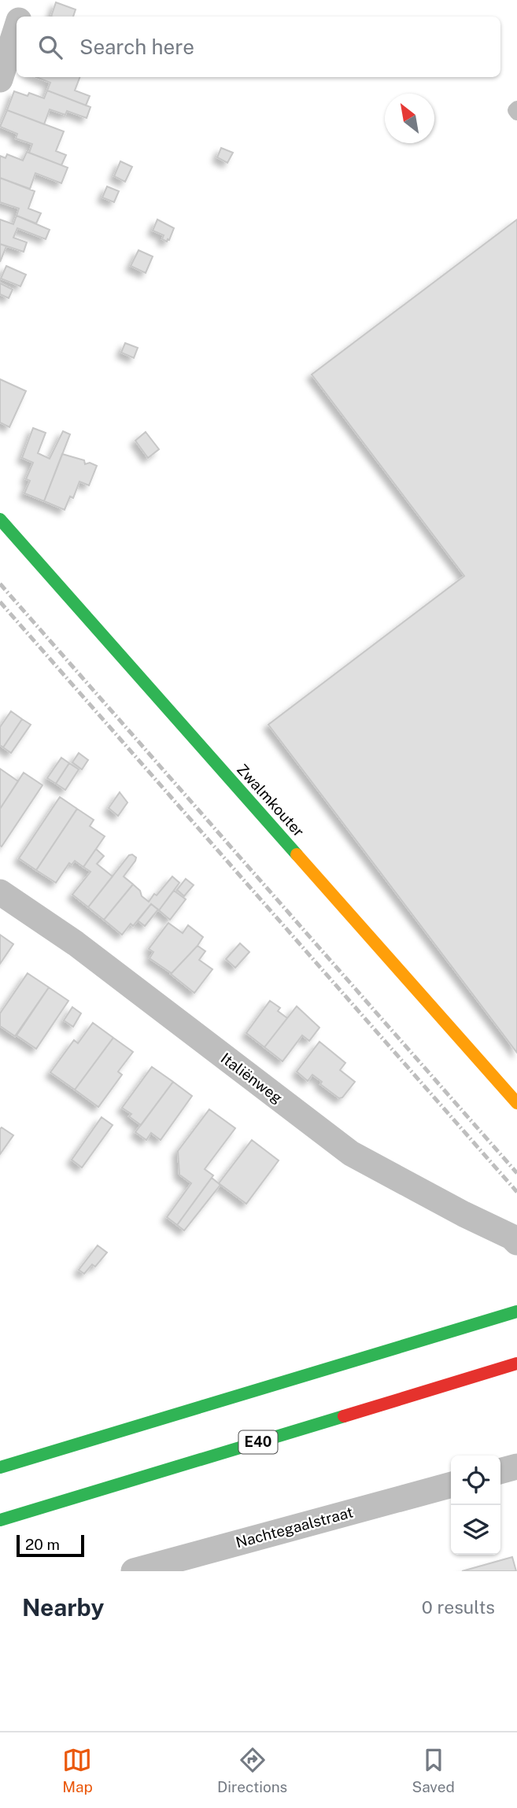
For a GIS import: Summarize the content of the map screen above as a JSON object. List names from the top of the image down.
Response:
{
  "streets": {
    "main road": ["Zwalmkouter", "E40"],
    "street": ["Italiënweg", "Nachtegaalstraat"]
  },
  "scale_bar": "20 m",
  "north": "top left",
  "page": {
    "search": "Search here",
    "scale": "20 m",
    "heading": ["Nearby", "0 results"],
    "nav": ["Map", "Directions", "Saved"]
  }
}
